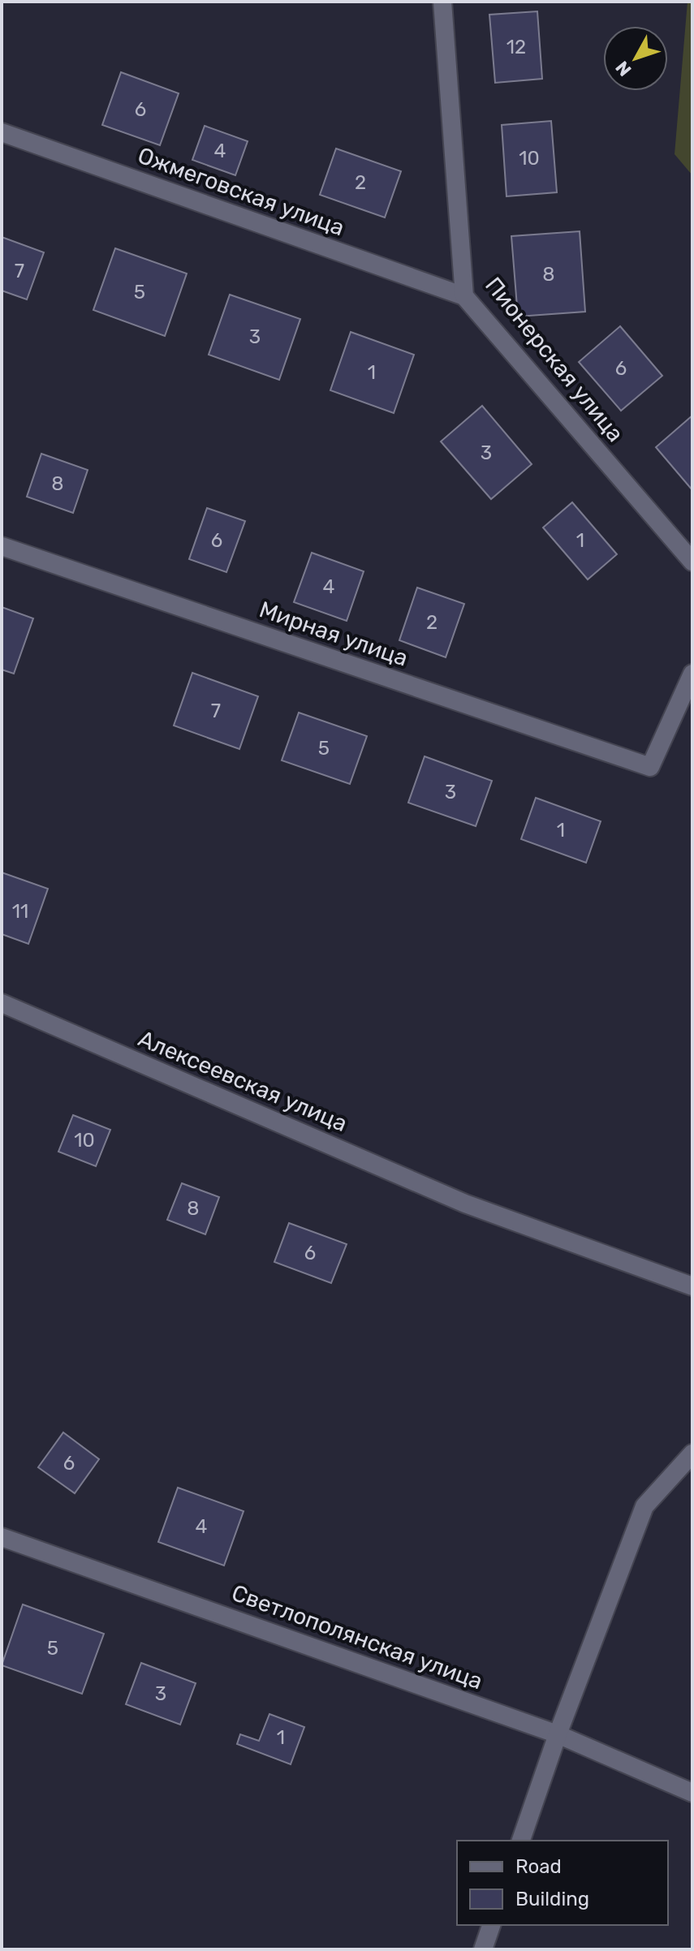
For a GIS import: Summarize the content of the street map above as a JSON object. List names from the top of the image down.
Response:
{
  "streets": {
    "street": [
      "Ожмеговская улица",
      "Пионерская улица",
      "Мирная улица",
      "Алексеевская улица",
      "Светлополянская улица"
    ]
  },
  "crossings": [
    ["Ожмеговская улица", "Пионерская улица"]
  ],
  "house_numbers": [
    "12",
    "6",
    "4",
    "10",
    "2",
    "7",
    "8",
    "5",
    "3",
    "6",
    "1",
    "3",
    "8",
    "6",
    "1",
    "4",
    "2",
    "7",
    "5",
    "3",
    "1",
    "11",
    "10",
    "8",
    "6",
    "6",
    "4",
    "5",
    "3",
    "1"
  ],
  "legend": ["Road", "Building"],
  "north": "bottom left"
}
